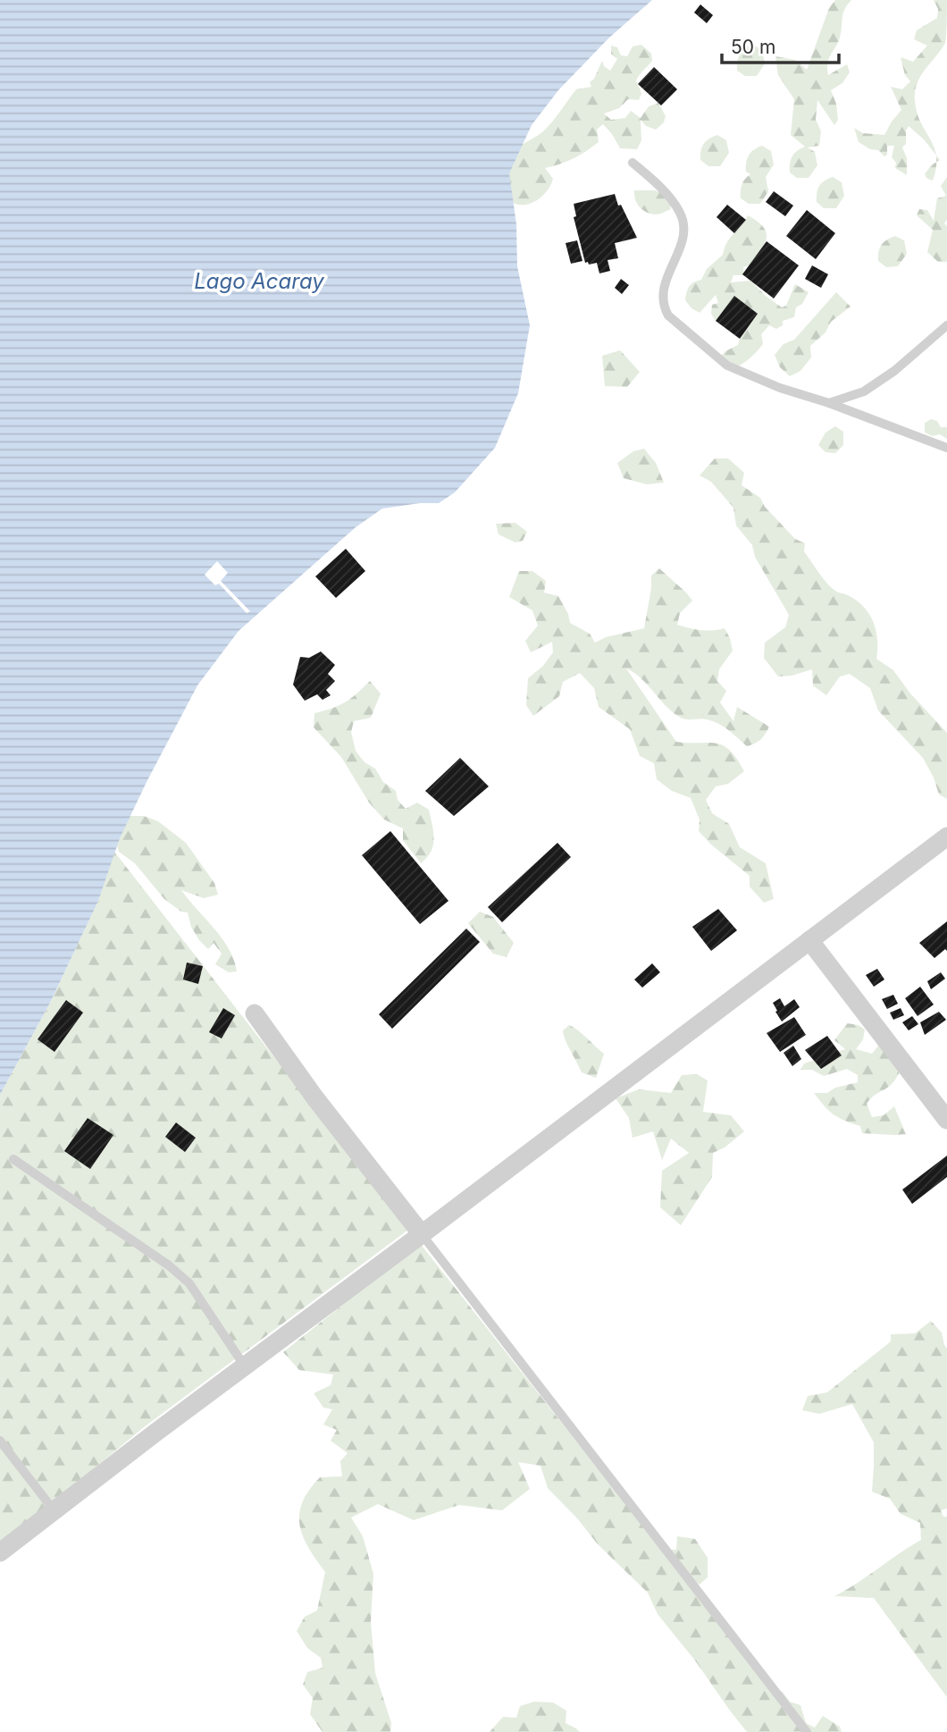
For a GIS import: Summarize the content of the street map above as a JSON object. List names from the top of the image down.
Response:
{
  "water": ["Lago Acaray"],
  "scale_bar": "50 m"
}
